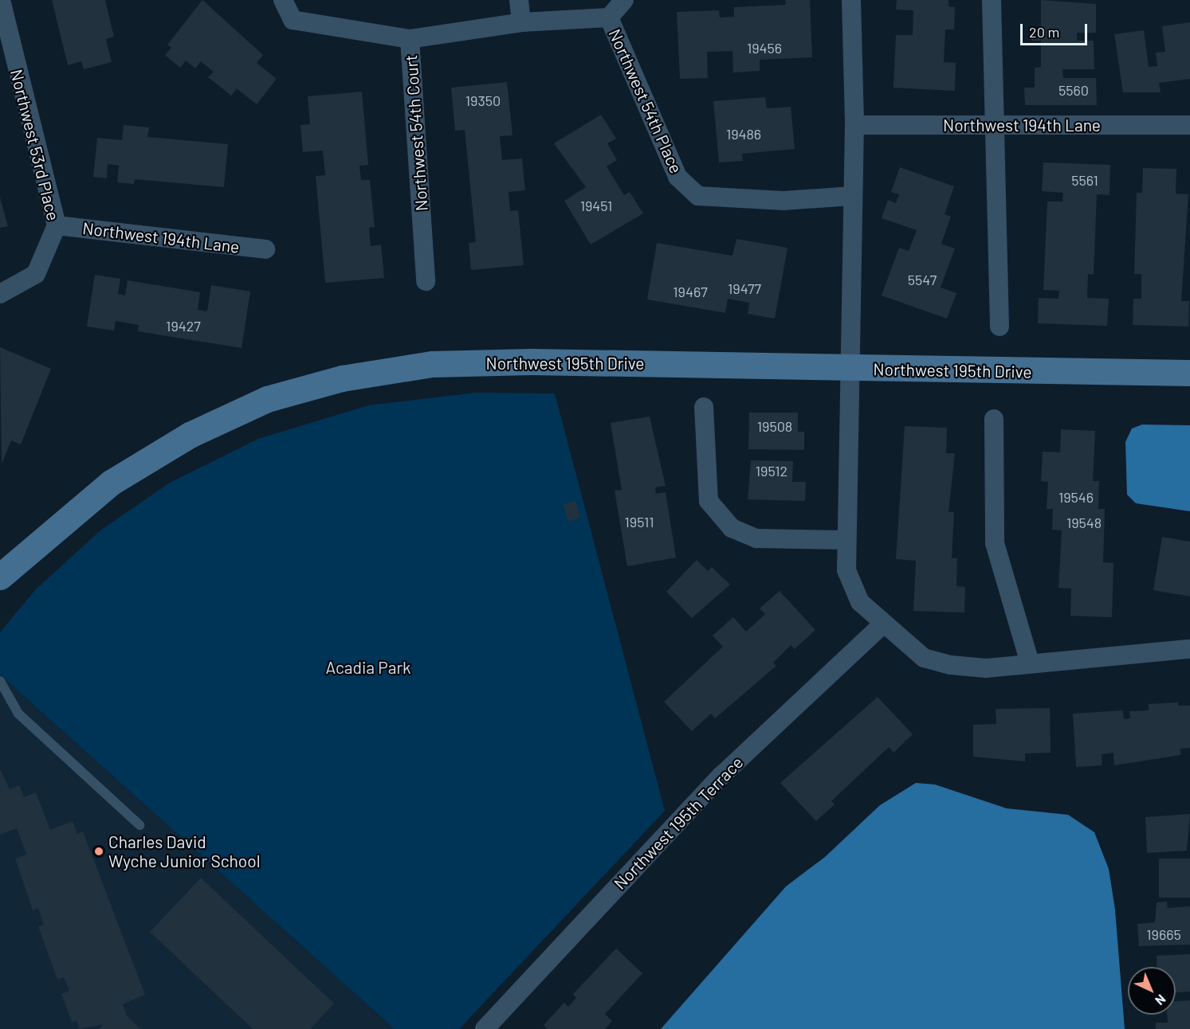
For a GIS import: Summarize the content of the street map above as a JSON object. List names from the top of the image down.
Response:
{
  "streets": {
    "street": [
      "Northwest 54th Place",
      "Northwest 194th Lane",
      "Northwest 54th Court",
      "Northwest 53rd Place",
      "Northwest 195th Drive",
      "Northwest 195th Terrace"
    ]
  },
  "crossings": [
    ["Northwest 54th Place", "Northwest 54th Court"],
    ["Northwest 194th Lane", "Northwest 53rd Place"]
  ],
  "parks": ["Acadia Park"],
  "places": ["Charles David Wyche Junior School"],
  "house_numbers": [
    "19456",
    "5560",
    "19350",
    "19486",
    "5561",
    "19451",
    "5547",
    "19477",
    "19467",
    "19427",
    "19508",
    "19512",
    "19546",
    "19511",
    "19548",
    "19665"
  ],
  "scale_bar": "20 m",
  "north": "bottom right"
}
